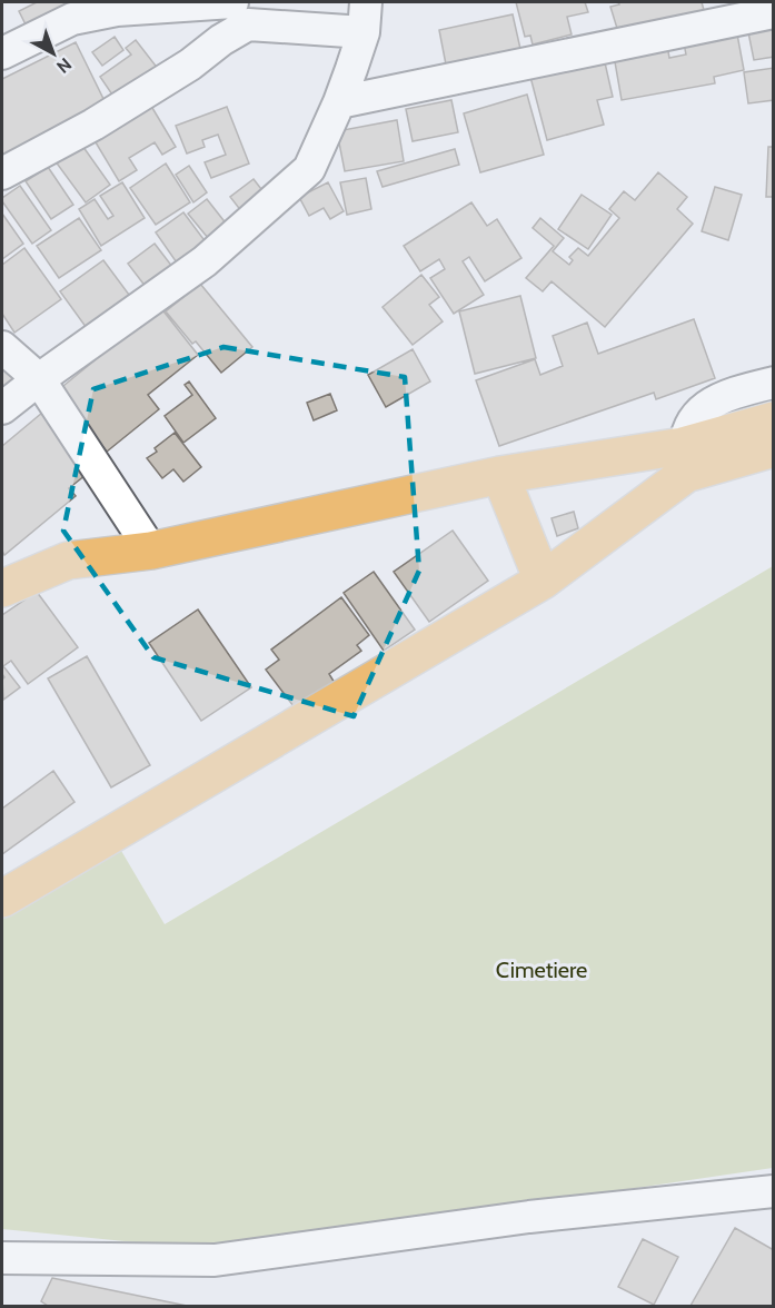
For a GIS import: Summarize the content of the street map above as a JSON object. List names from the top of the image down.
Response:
{
  "parks": ["Cimetiere"],
  "north": "bottom right"
}
